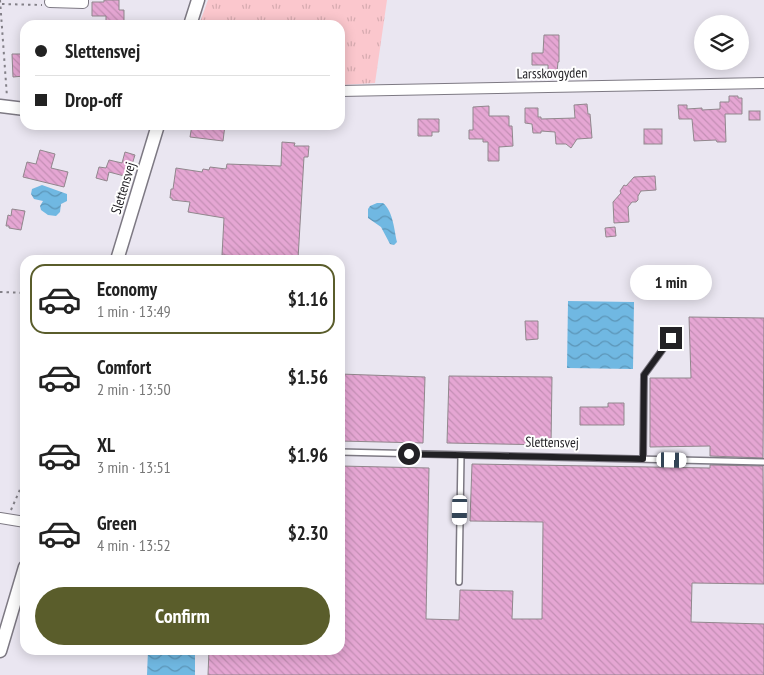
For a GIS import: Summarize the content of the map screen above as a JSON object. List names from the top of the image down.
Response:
{
  "streets": {
    "street": ["Larsskovgyden", "Slettensvej"]
  },
  "page": {
    "banner": ["Slettensvej", "Drop-off"],
    "list": [
      {
        "name": "Economy",
        "note": "1 min · 13:49",
        "value": "$1.16"
      },
      {
        "name": "Comfort",
        "note": "2 min · 13:50",
        "value": "$1.56"
      },
      {
        "name": "XL",
        "note": "3 min · 13:51",
        "value": "$1.96"
      },
      {
        "name": "Green",
        "note": "4 min · 13:52",
        "value": "$2.30"
      }
    ],
    "bubble": "1 min",
    "buttons": "Confirm"
  }
}
